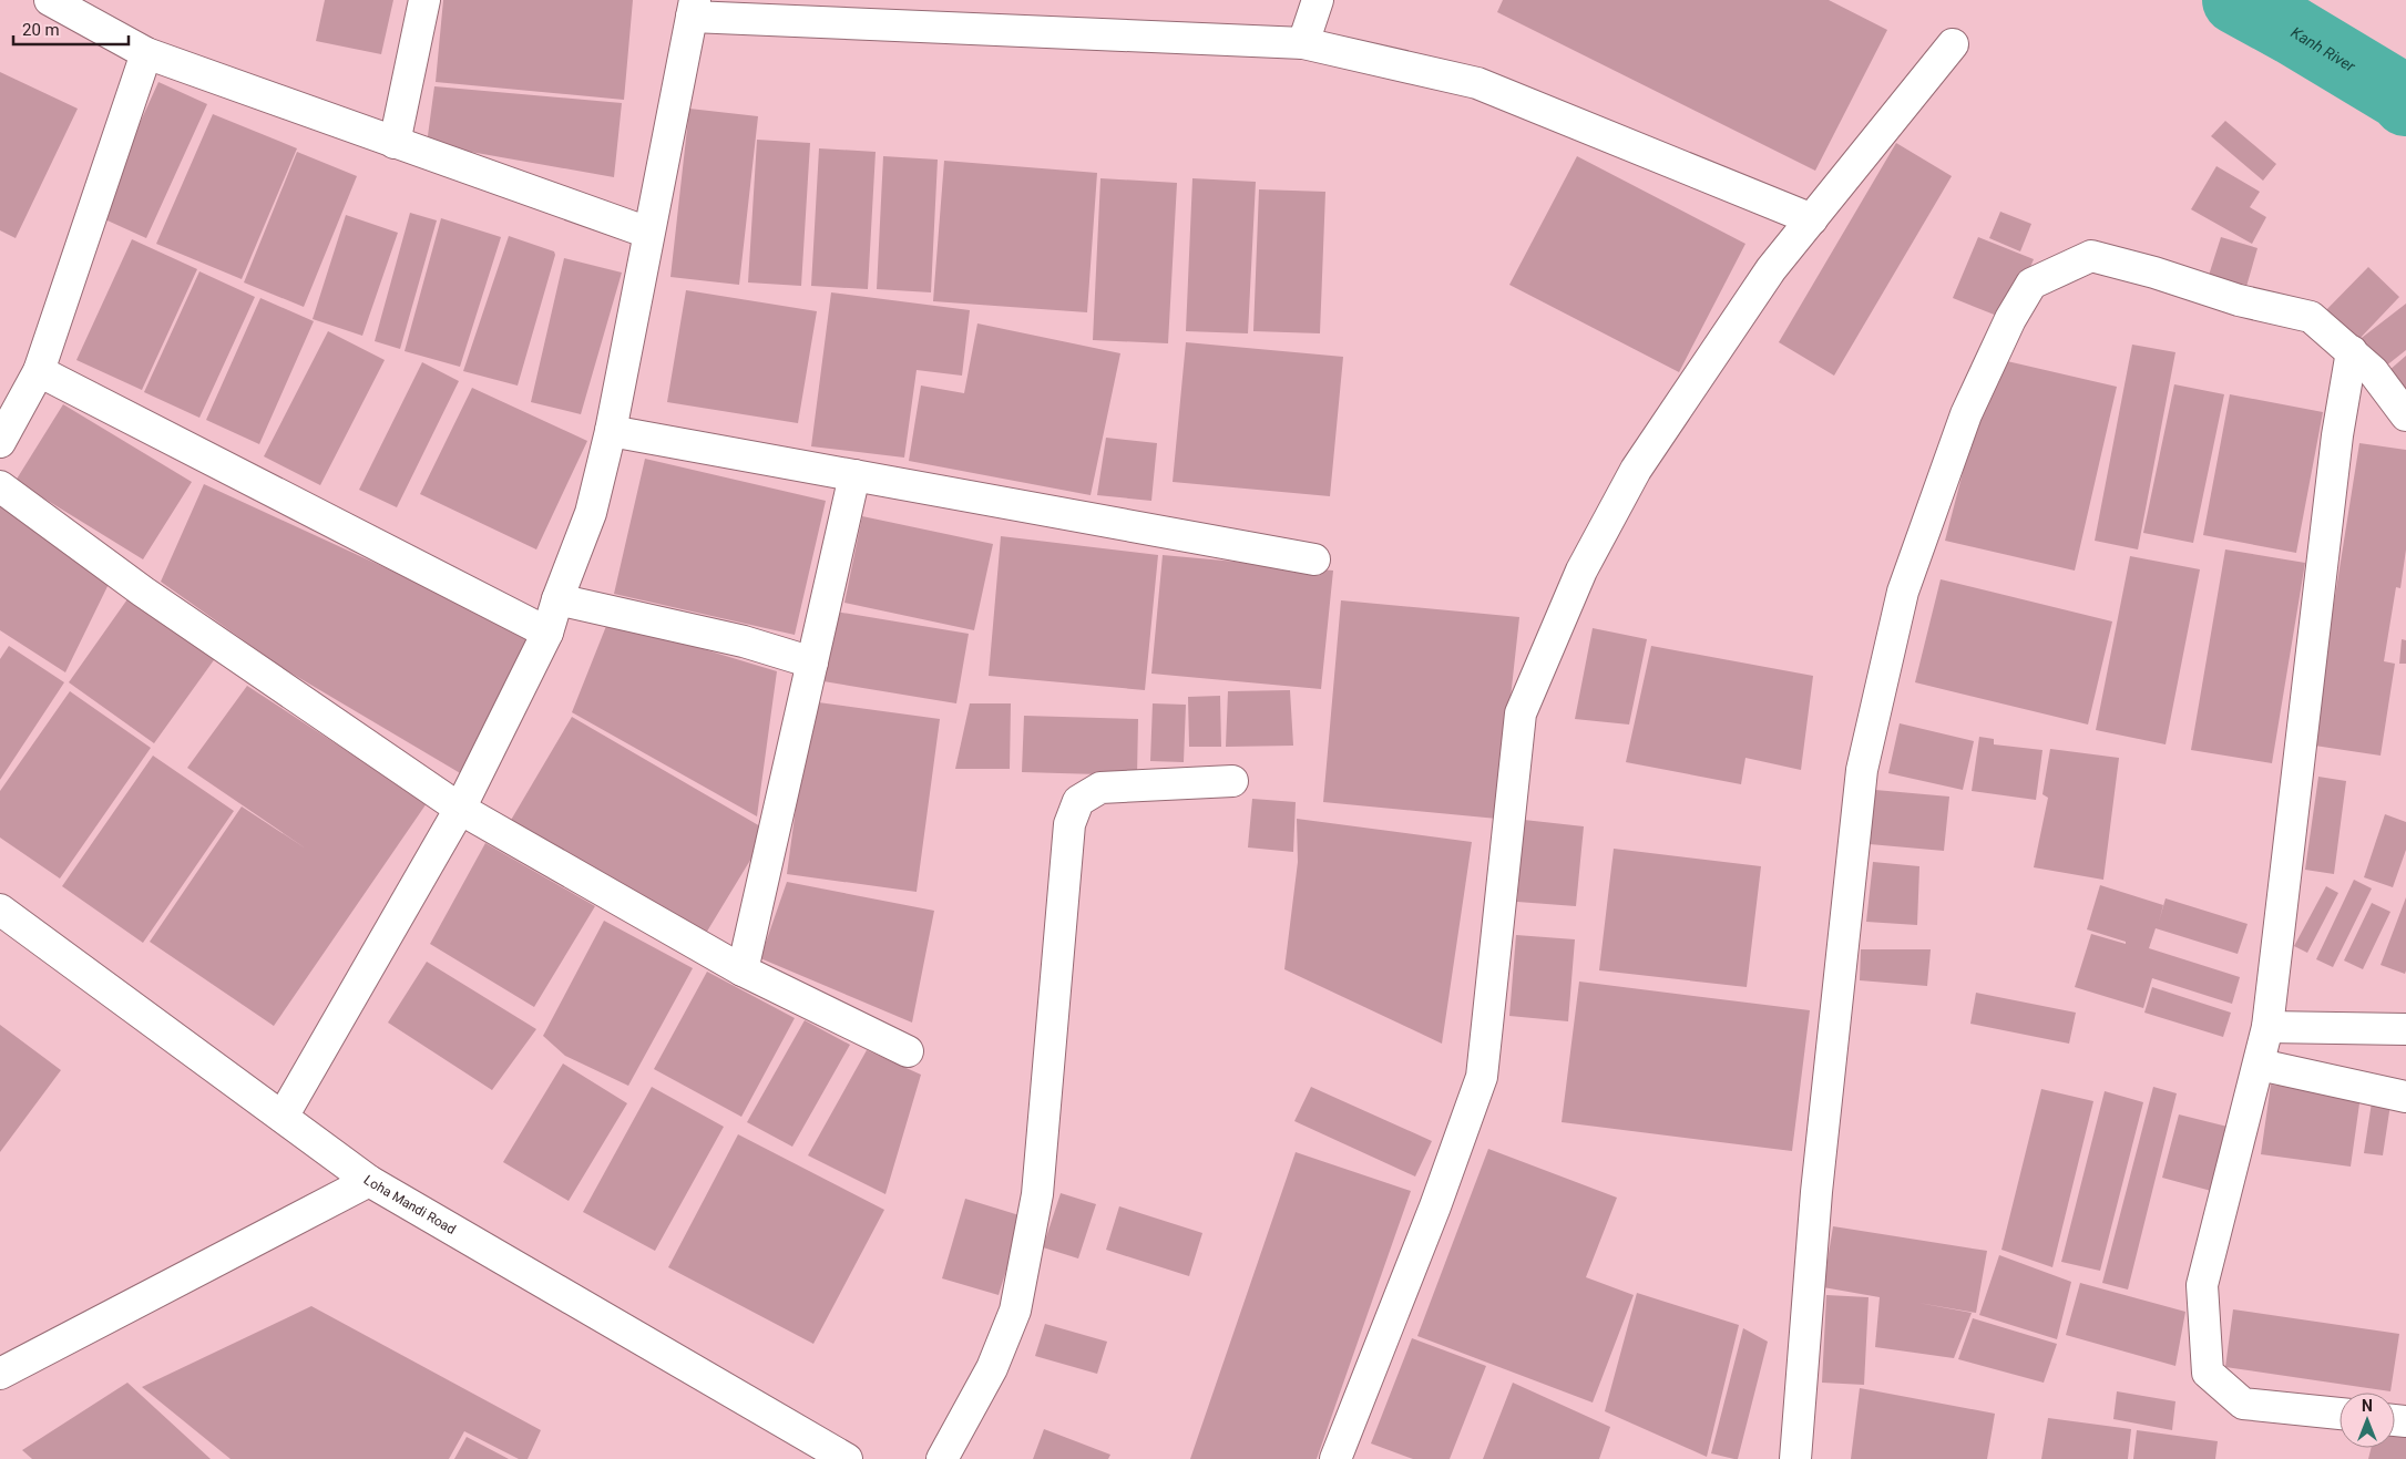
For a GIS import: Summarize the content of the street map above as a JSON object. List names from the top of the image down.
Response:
{
  "streets": {
    "street": ["Loha Mandi Road"]
  },
  "water": ["Kanh River"],
  "scale_bar": "20 m",
  "north": "top"
}
